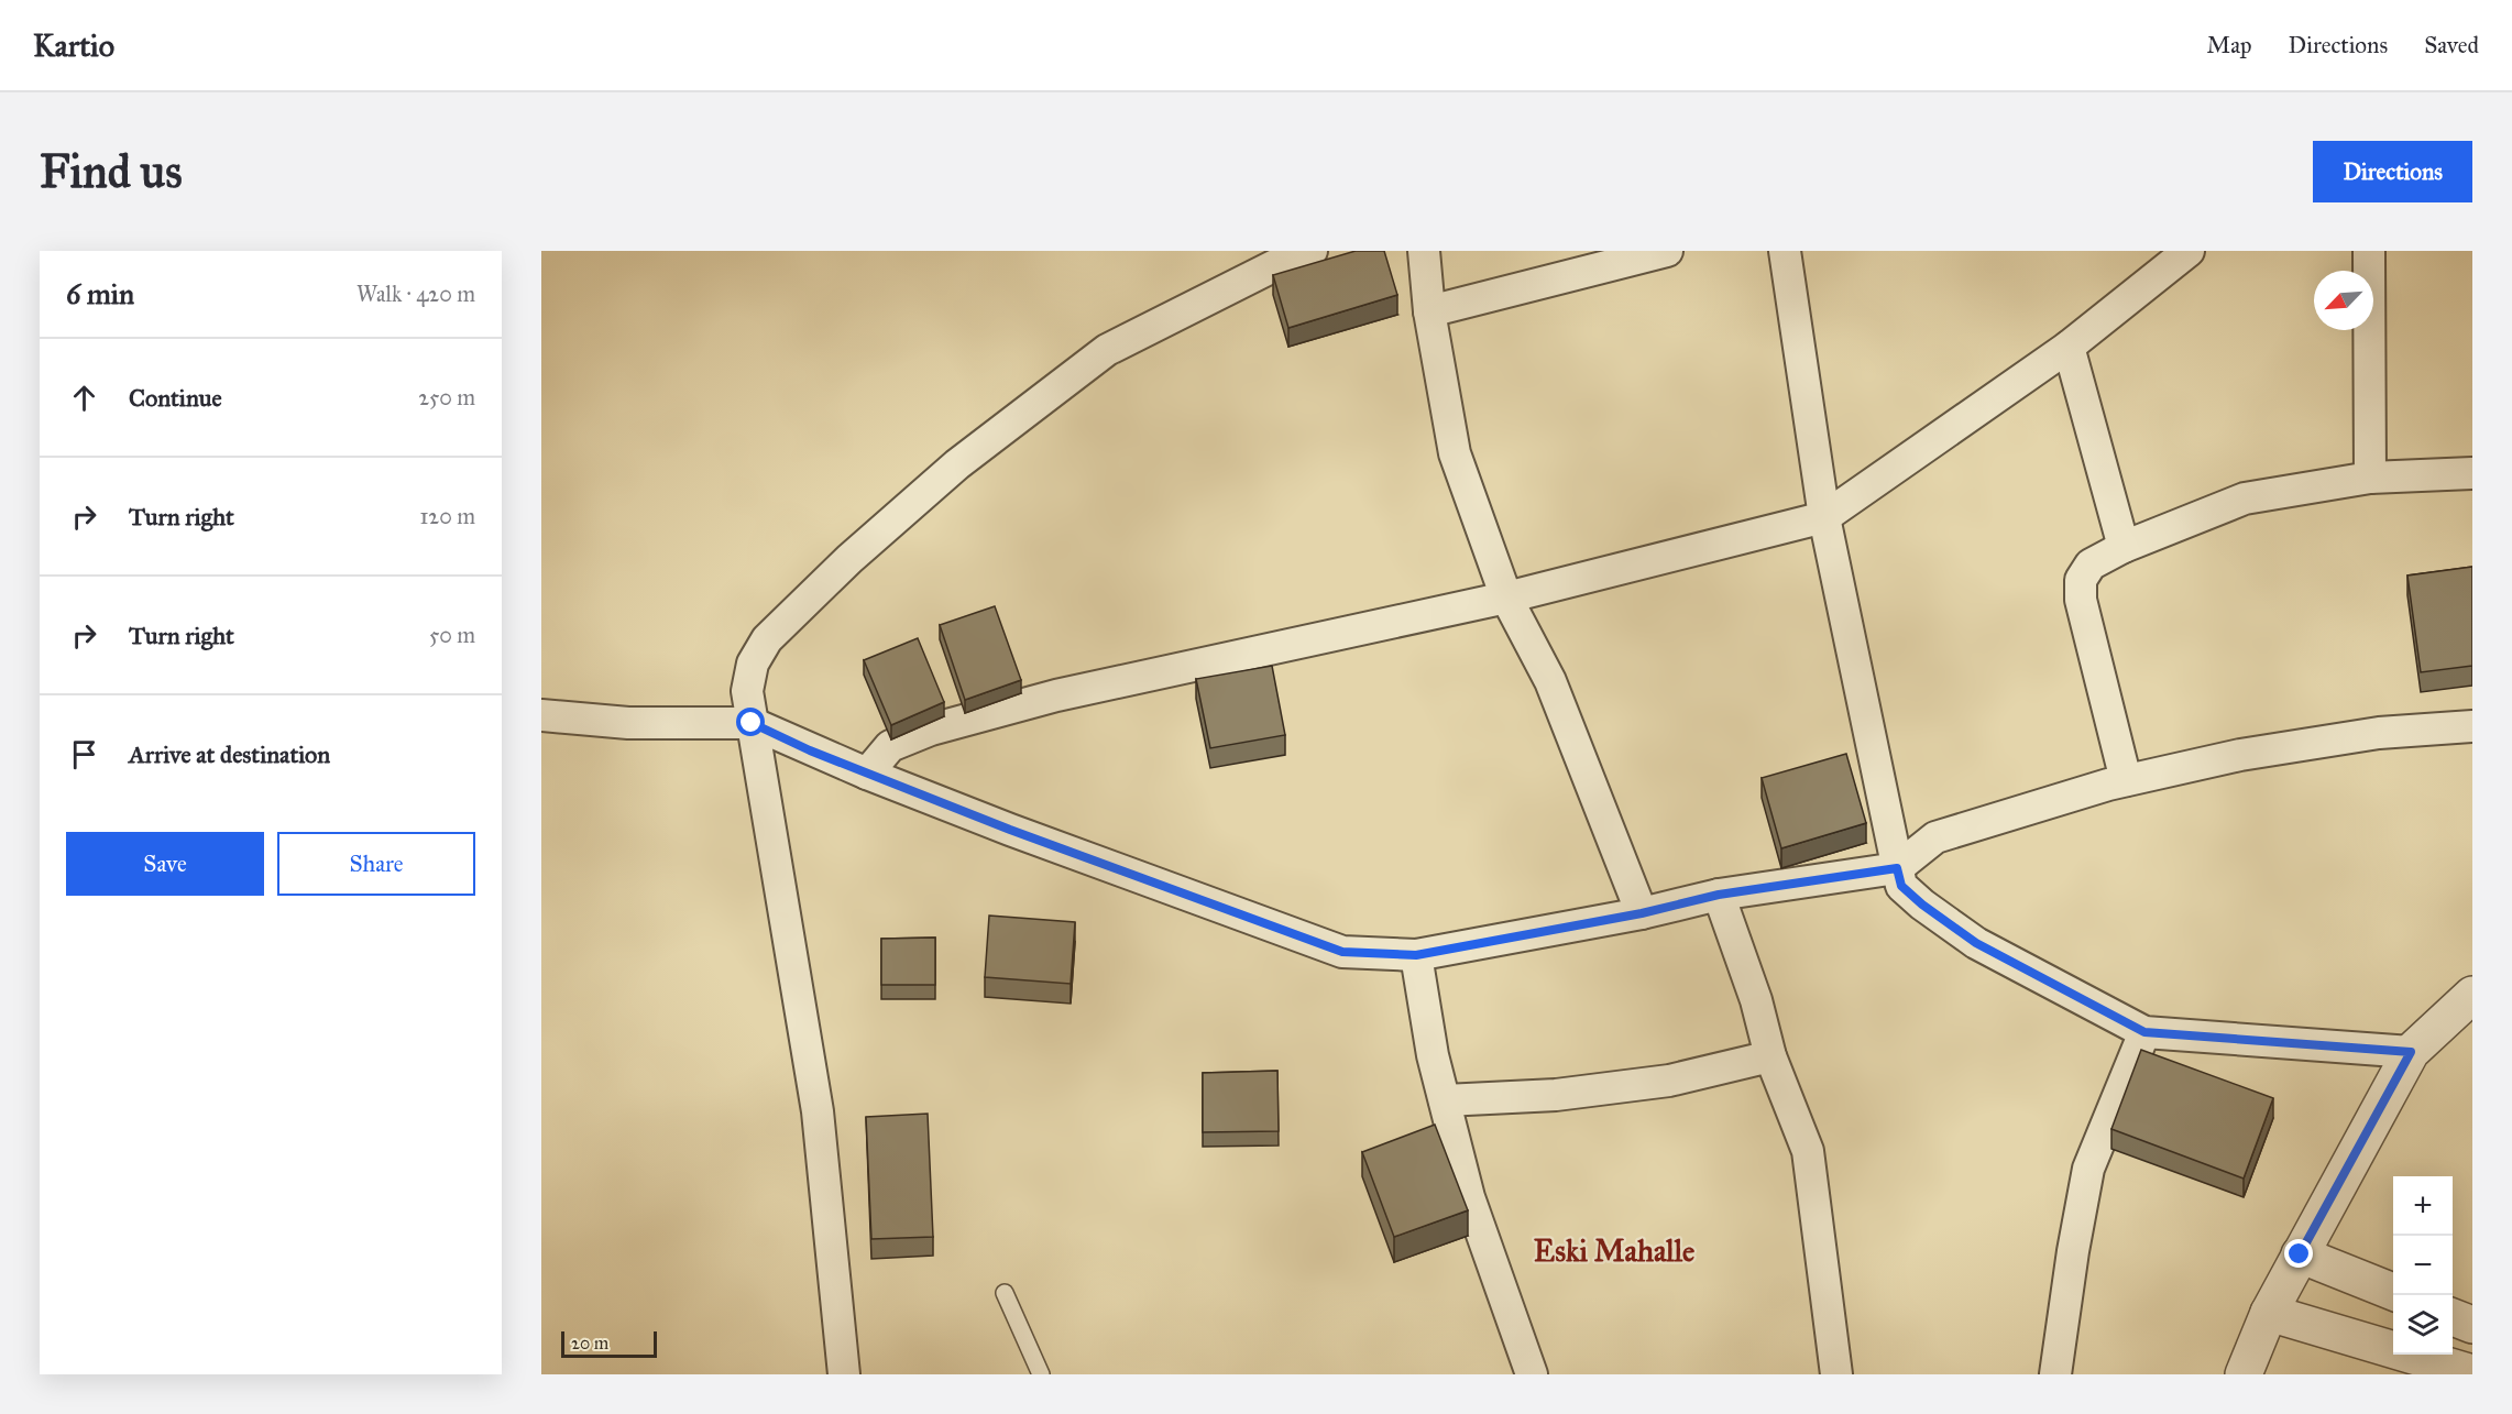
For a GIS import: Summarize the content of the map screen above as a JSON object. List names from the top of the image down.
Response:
{
  "districts": ["Eski Mahalle"],
  "scale_bar": "20 m",
  "north": "bottom left",
  "page": {
    "header": "Kartio",
    "nav": ["Map", "Directions", "Saved"],
    "buttons": [
      "Directions",
      ["Save", "Share"]
    ],
    "title": "Find us",
    "heading": ["6 min", "Walk · 420 m"],
    "list": [
      ["Continue", "250 m"],
      ["Turn right", "120 m"],
      ["Turn right", "50 m"],
      "Arrive at destination"
    ],
    "map_buttons": ["+", "−"],
    "scale": "20 m"
  }
}
